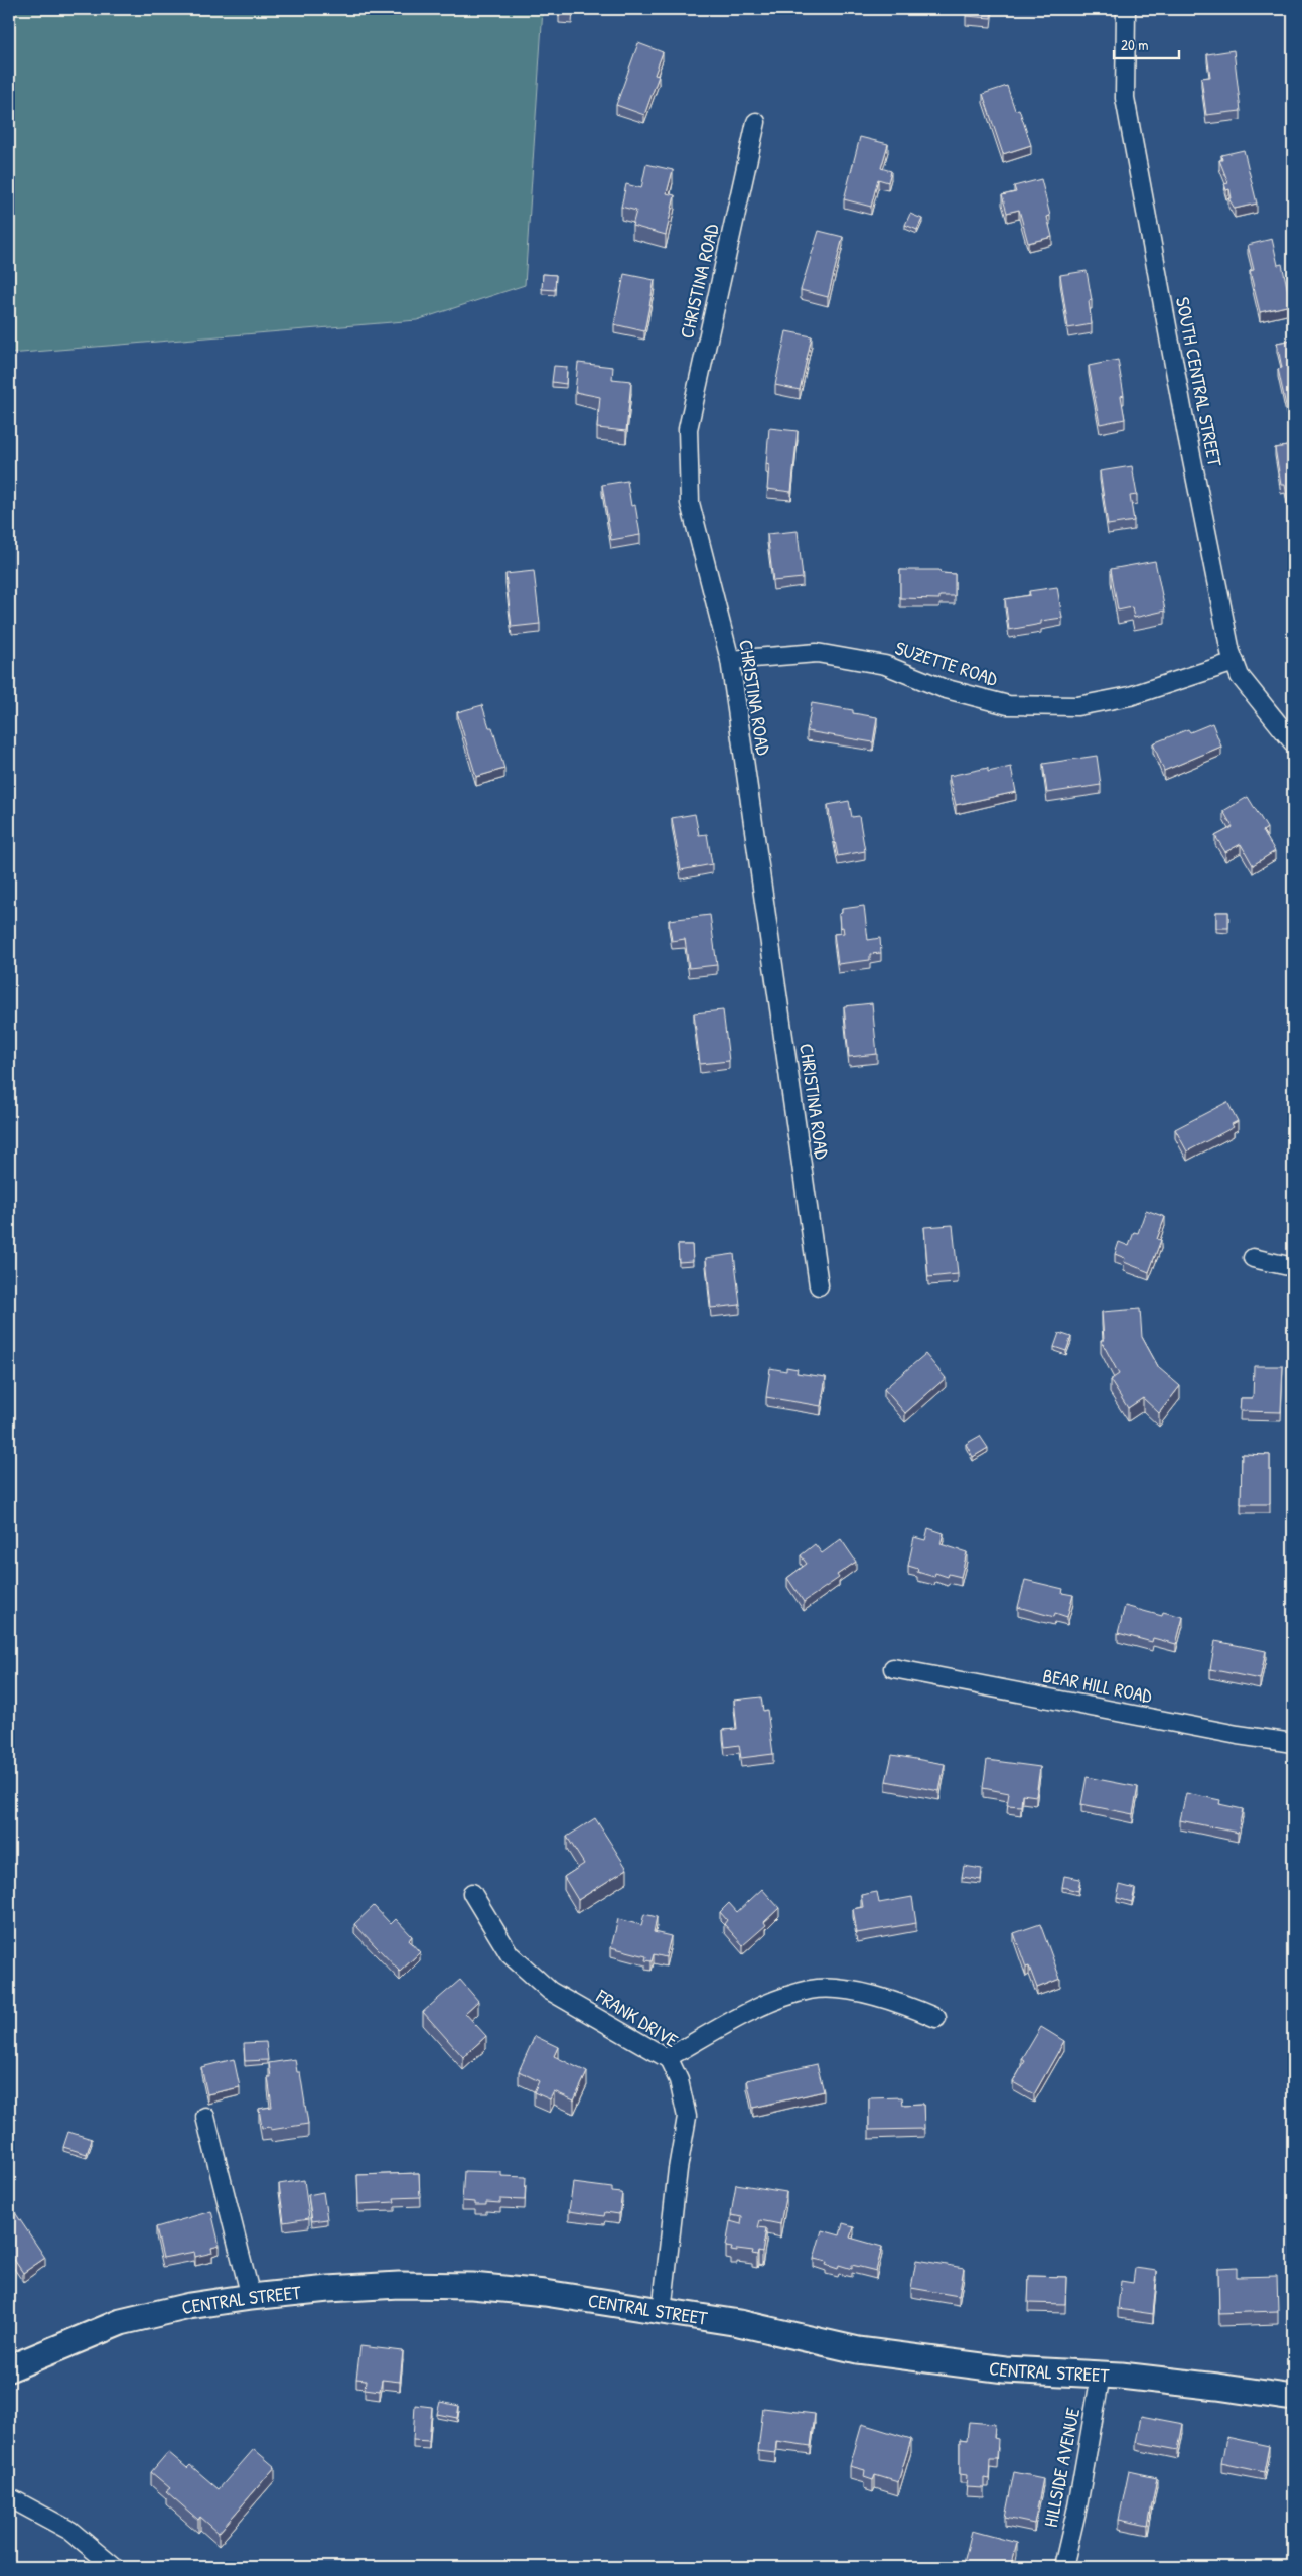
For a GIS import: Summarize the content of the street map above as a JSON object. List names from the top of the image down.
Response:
{
  "streets": {
    "street": [
      "CHRISTINA ROAD",
      "SOUTH CENTRAL STREET",
      "SUZETTE ROAD",
      "BEAR HILL ROAD",
      "FRANK DRIVE",
      "CENTRAL STREET",
      "HILLSIDE AVENUE"
    ]
  },
  "crossings": [
    ["CHRISTINA ROAD", "SUZETTE ROAD"],
    ["SOUTH CENTRAL STREET", "SUZETTE ROAD"],
    ["FRANK DRIVE", "CENTRAL STREET"],
    ["CENTRAL STREET", "HILLSIDE AVENUE"]
  ],
  "scale_bar": "20 m"
}
